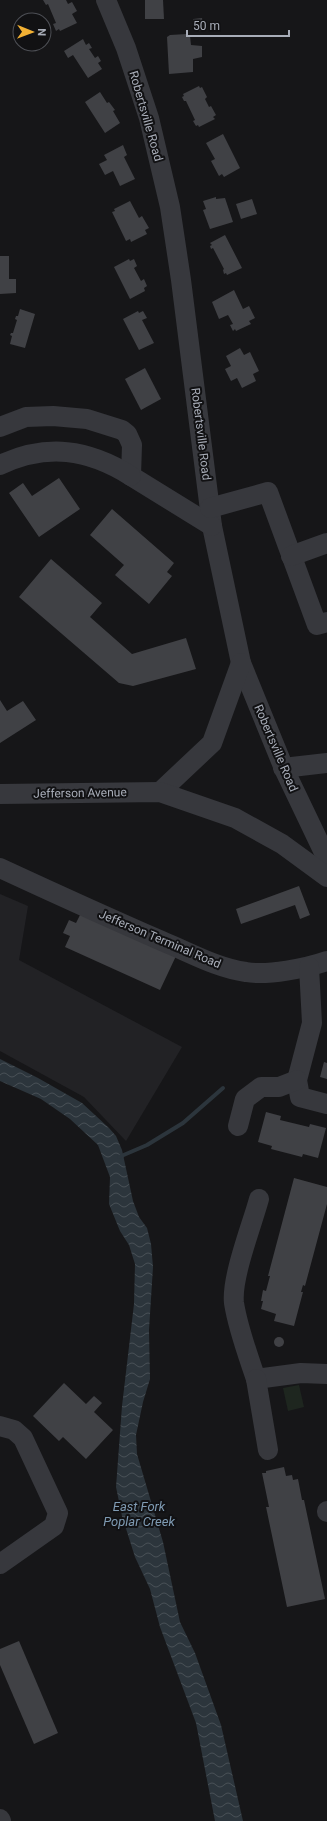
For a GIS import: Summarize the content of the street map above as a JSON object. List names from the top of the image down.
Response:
{
  "streets": {
    "street": ["Robertsville Road", "Jefferson Avenue", "Jefferson Terminal Road"]
  },
  "water": ["East Fork Poplar Creek"],
  "scale_bar": "50 m",
  "north": "right"
}
